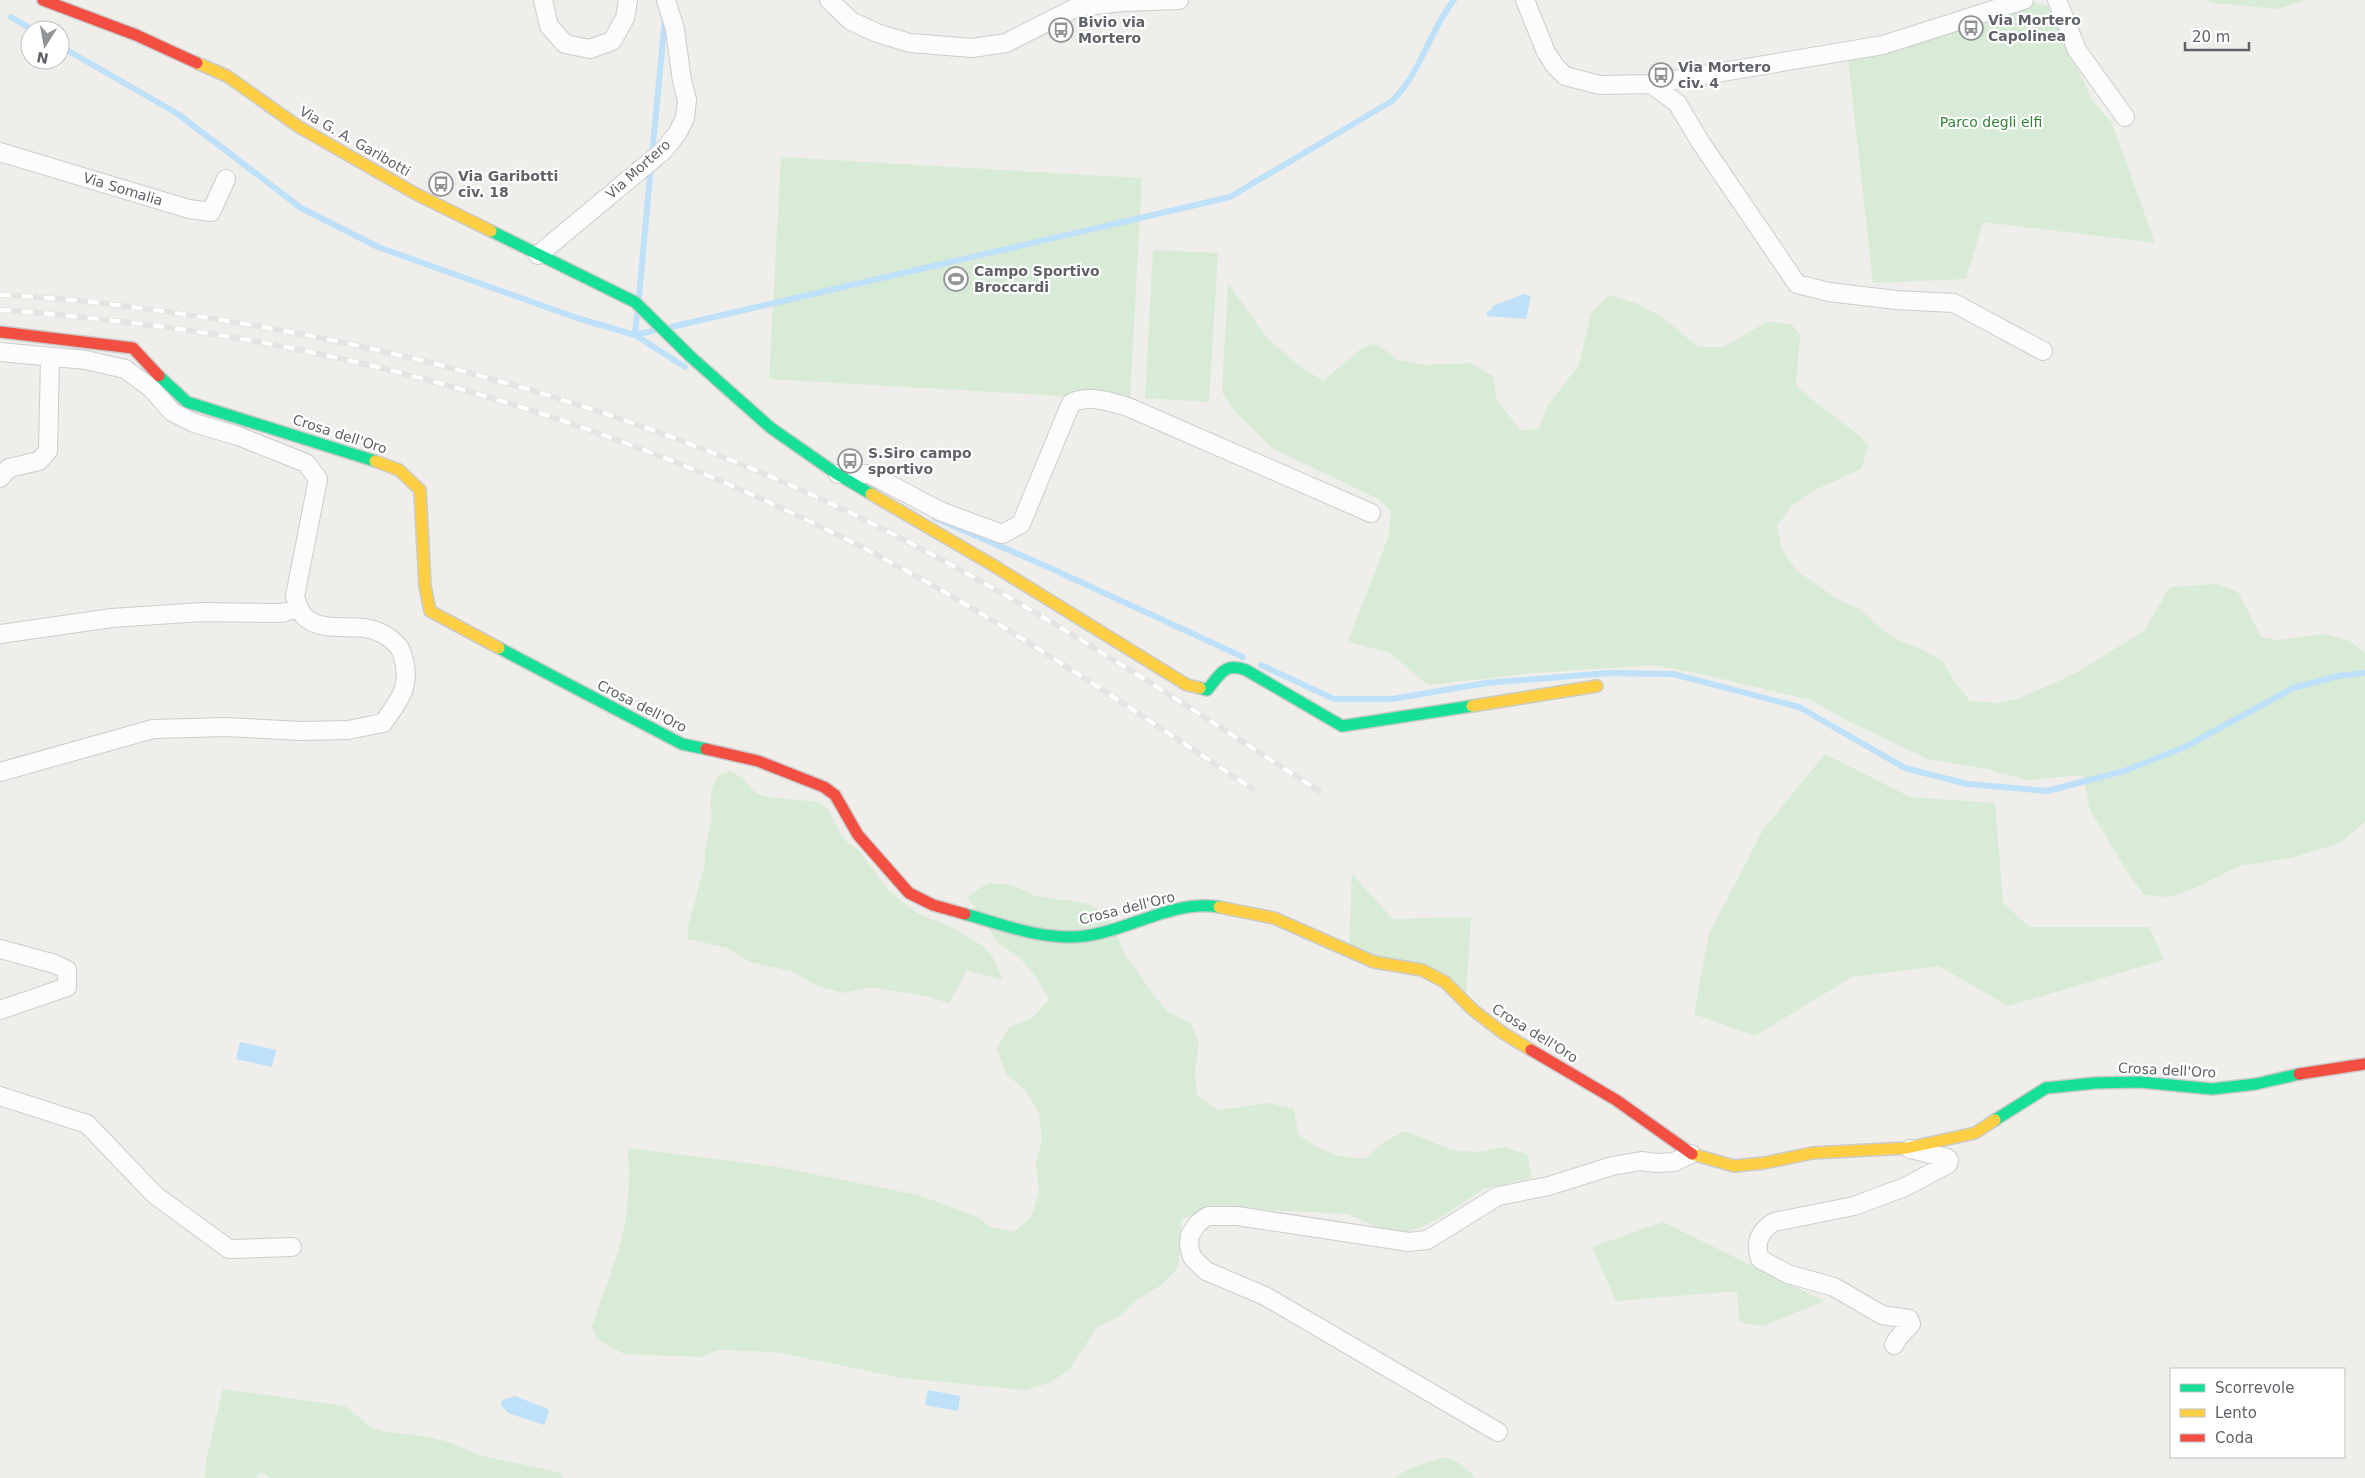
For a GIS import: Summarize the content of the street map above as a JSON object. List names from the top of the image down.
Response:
{
  "streets": {
    "street": [
      "Via G. A. Garibotti",
      "Via Mortero",
      "Via Somalia",
      "Crosa dell'Oro"
    ]
  },
  "crossings": [
    ["Via G. A. Garibotti", "Via Mortero"]
  ],
  "parks": ["Parco degli elfi"],
  "places": {
    "bus stop": [
      "Via Mortero Capolinea",
      "Bivio via Mortero",
      "Via Mortero civ. 4",
      "Via Garibotti civ. 18",
      "S.Siro campo sportivo"
    ],
    "sports": ["Campo Sportivo Broccardi"]
  },
  "legend": ["Scorrevole", "Lento", "Coda"],
  "scale_bar": "20 m",
  "north": "bottom"
}
